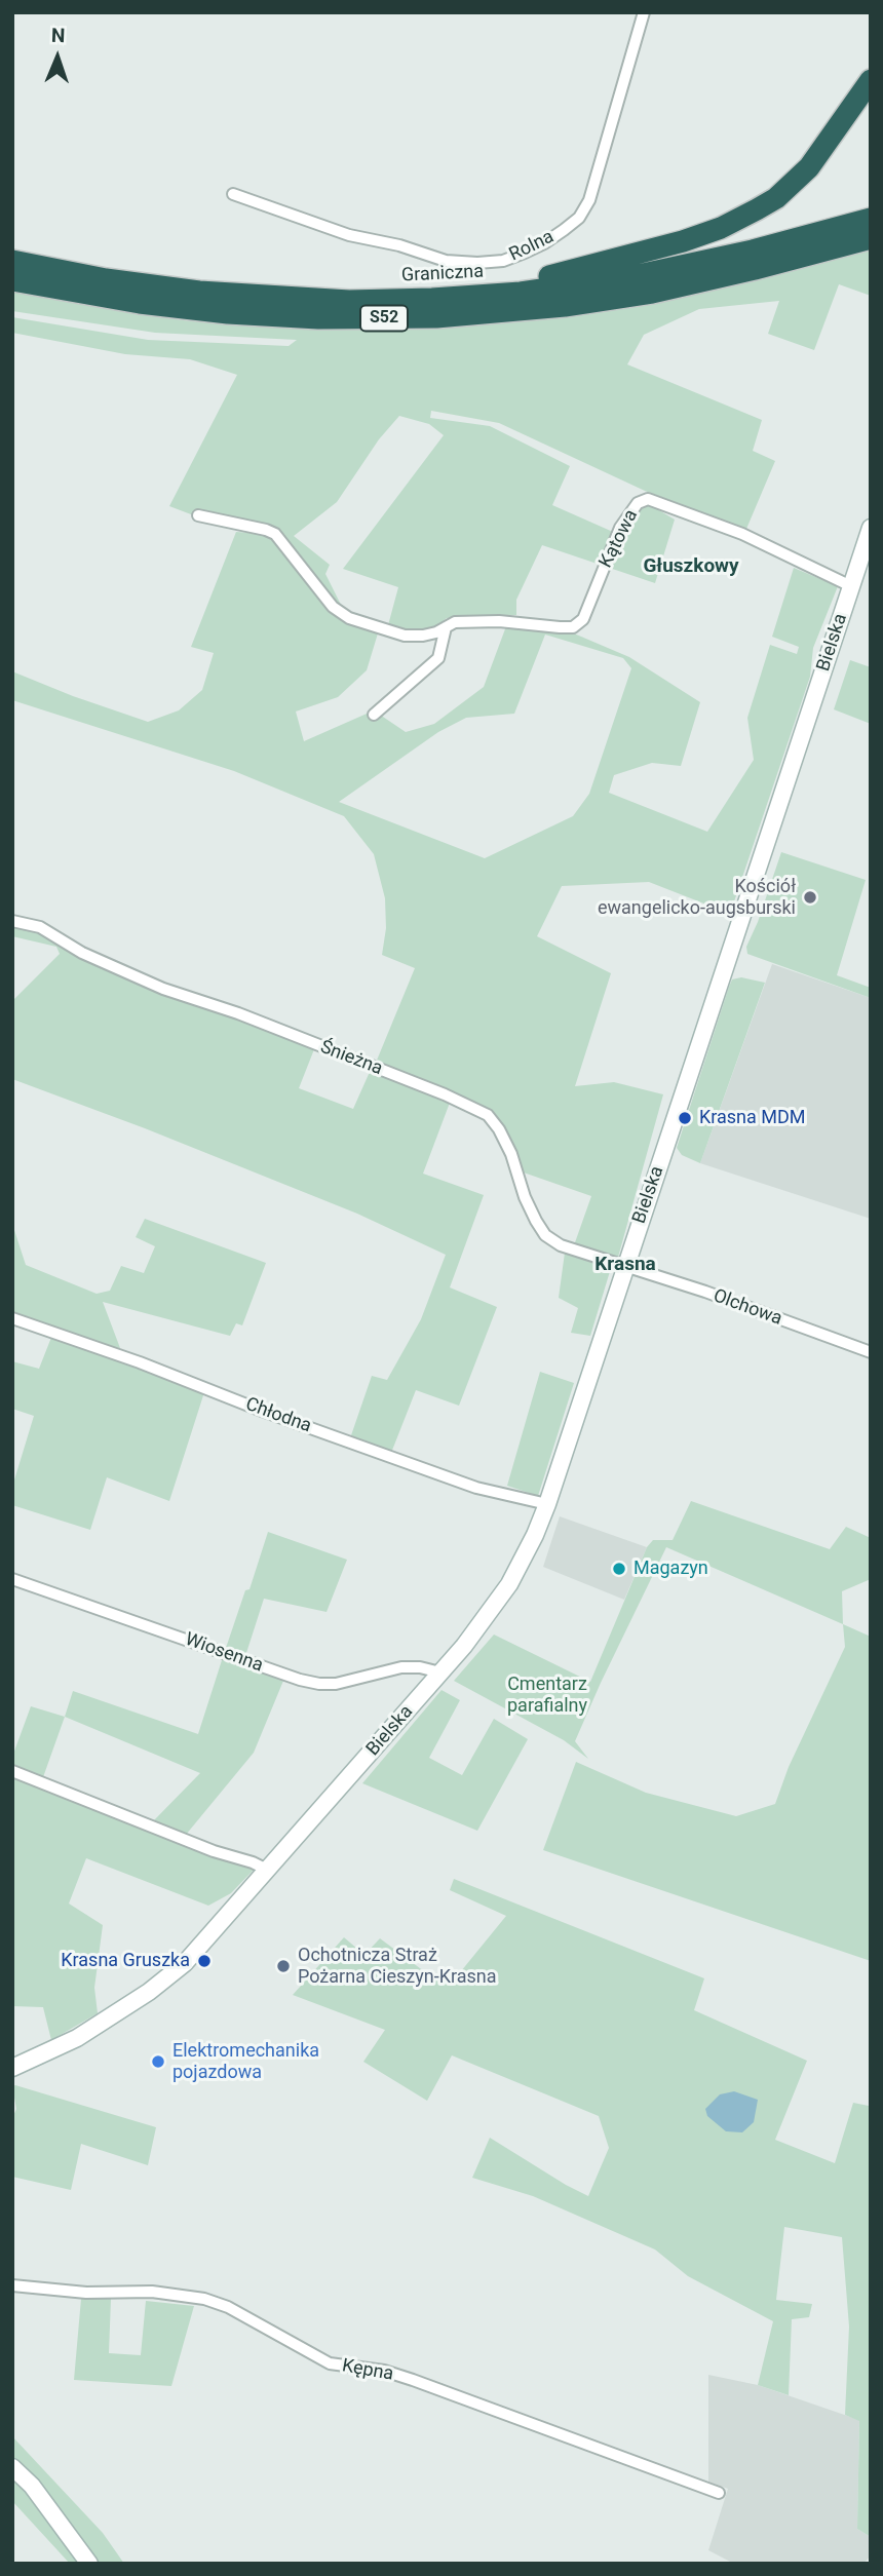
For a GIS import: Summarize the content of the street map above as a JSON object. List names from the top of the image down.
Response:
{
  "streets": {
    "highway": ["Graniczna", "S52"],
    "street": [
      "Rolna",
      "Kątowa",
      "Bielska",
      "Śnieżna",
      "Olchowa",
      "Chłodna",
      "Wiosenna",
      "Kępna"
    ]
  },
  "crossings": [
    ["Kątowa", "Bielska"],
    ["Bielska", "Śnieżna"],
    ["Bielska", "Olchowa"],
    ["Bielska", "Chłodna"],
    ["Bielska", "Wiosenna"],
    ["Śnieżna", "Olchowa"]
  ],
  "districts": ["Głuszkowy", "Krasna"],
  "parks": ["Cmentarz parafialny"],
  "places": [
    "Kościół ewangelicko-augsburski",
    "Krasna MDM",
    "Magazyn",
    "Krasna Gruszka",
    "Ochotnicza Straż Pożarna Cieszyn-Krasna",
    "Elektromechanika pojazdowa"
  ],
  "north": "top"
}
